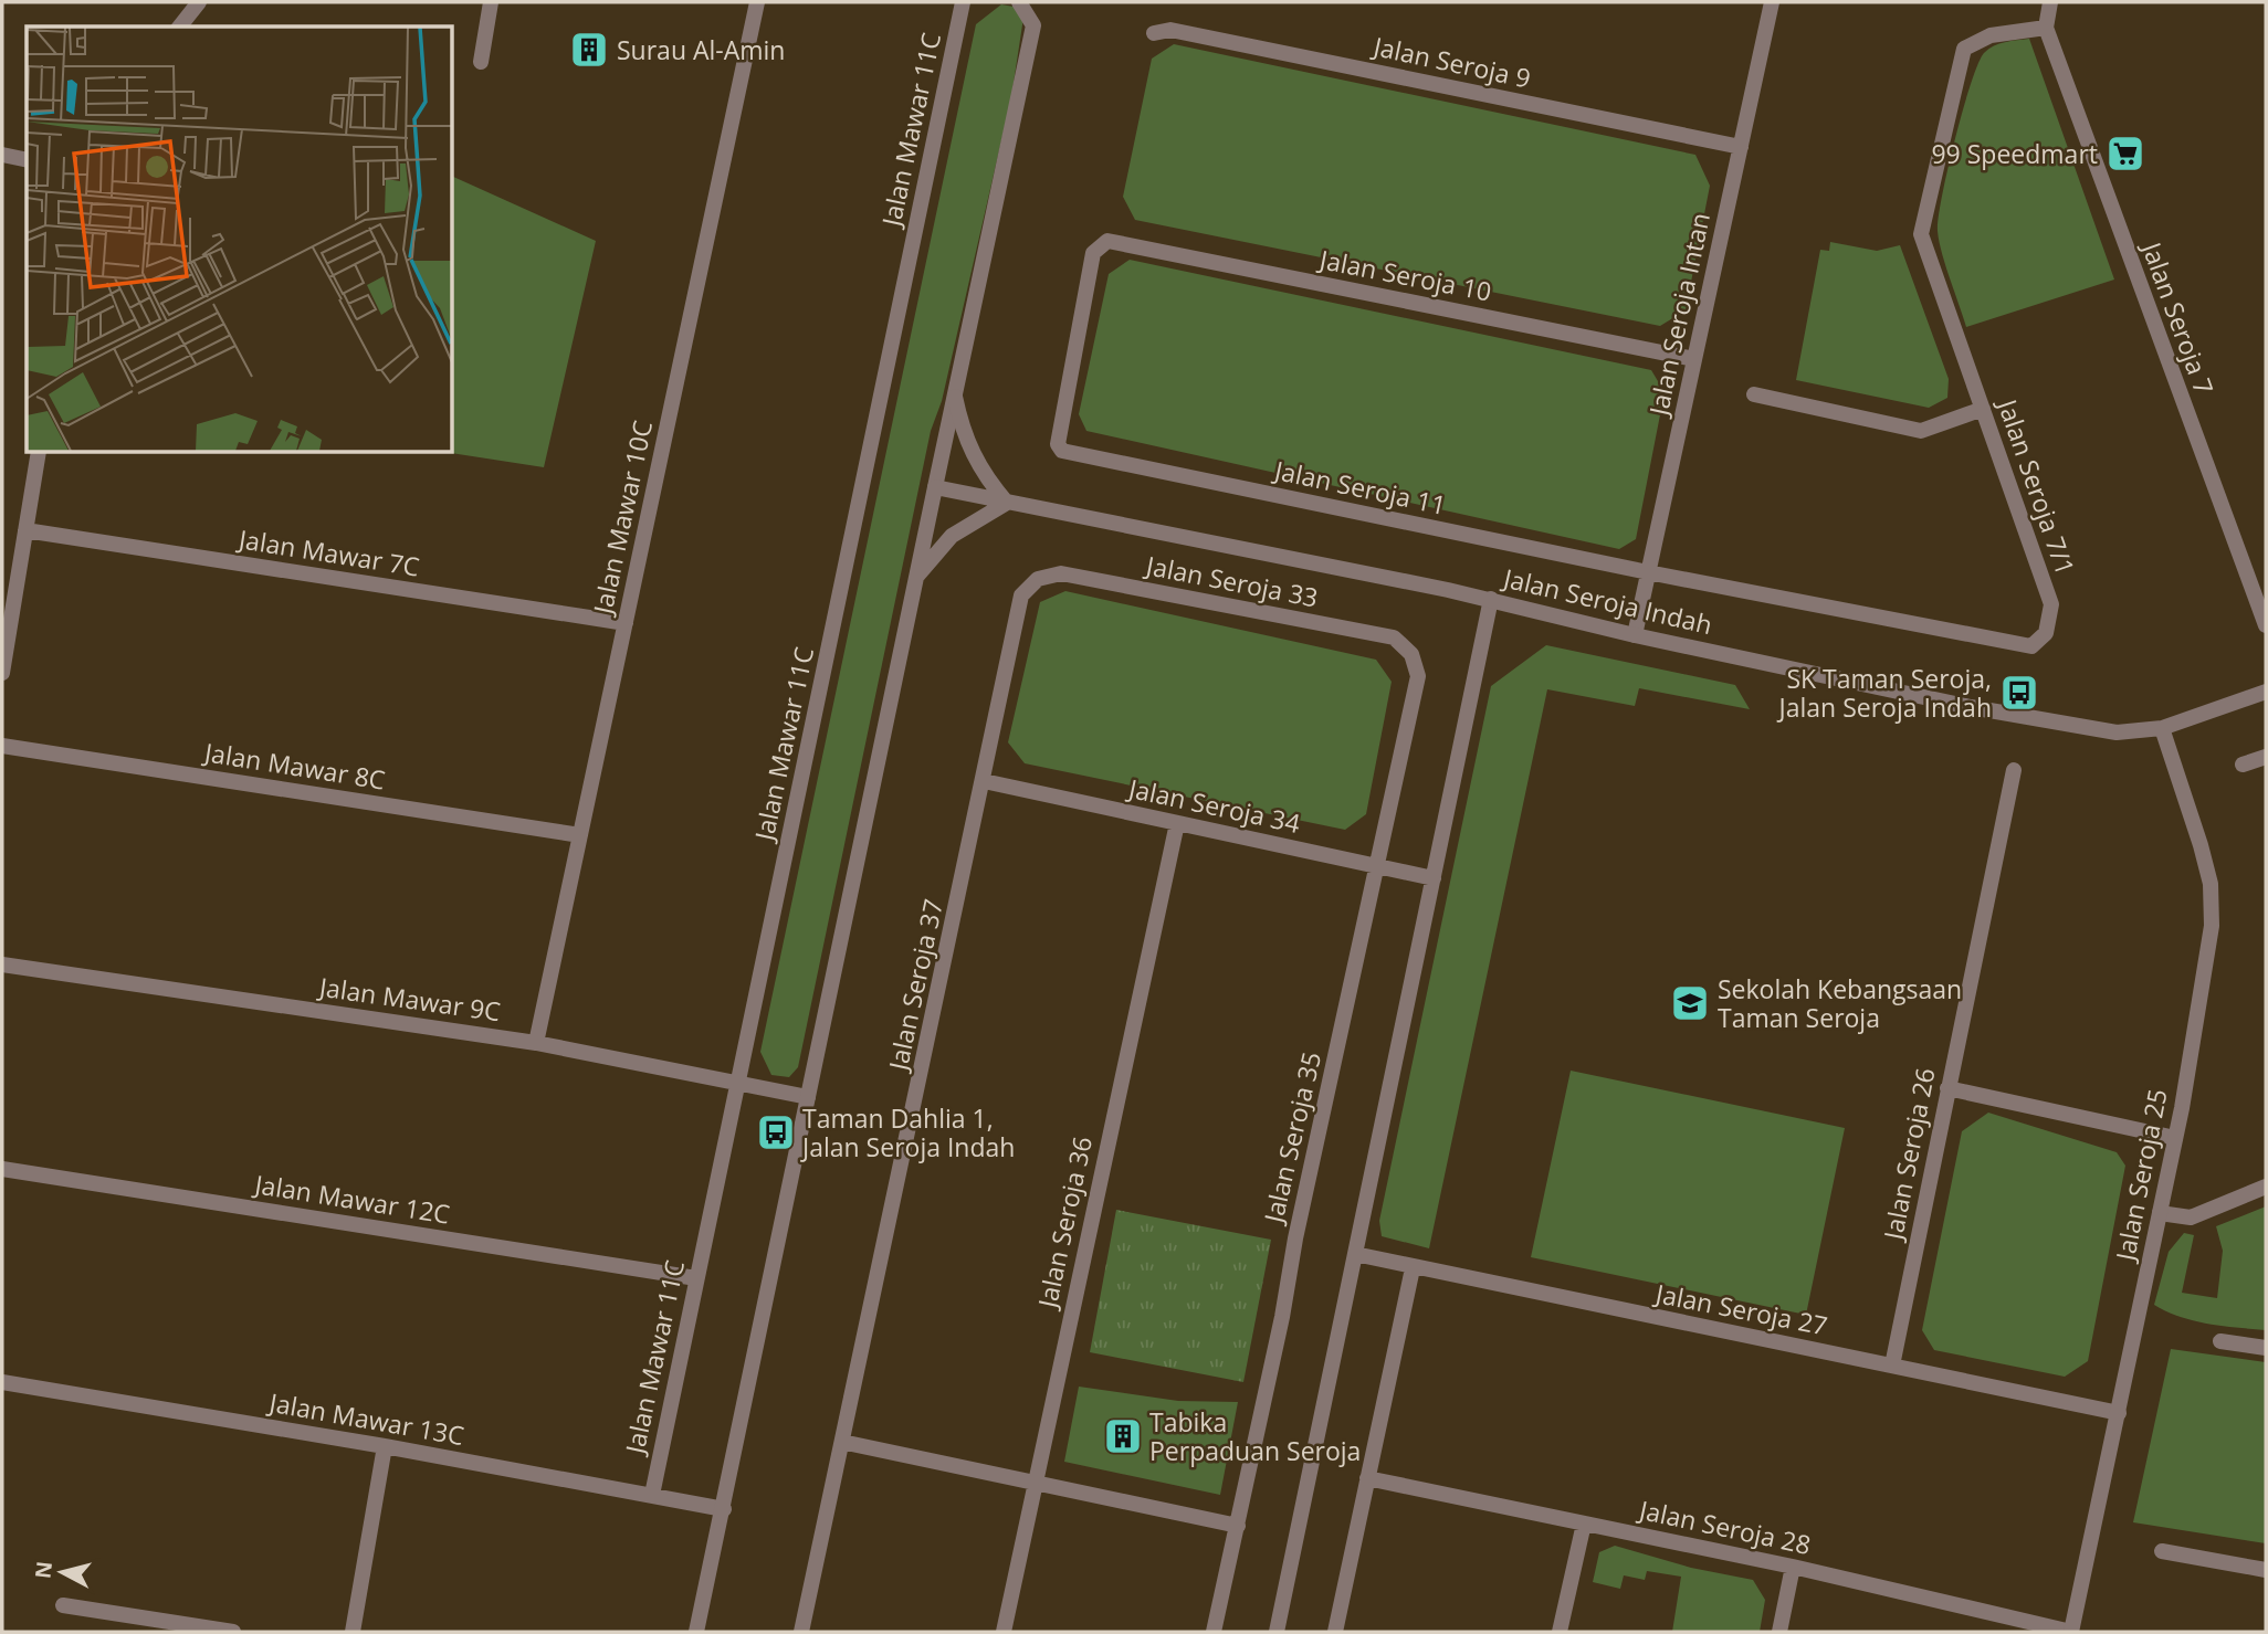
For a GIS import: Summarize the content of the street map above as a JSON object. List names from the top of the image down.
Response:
{
  "streets": {
    "street": [
      "Jalan Seroja 9",
      "Jalan Mawar 11C",
      "Jalan Seroja 10",
      "Jalan Seroja Intan",
      "Jalan Seroja 7",
      "Jalan Seroja 11",
      "Jalan Seroja 7/1",
      "Jalan Mawar 10C",
      "Jalan Mawar 7C",
      "Jalan Seroja 33",
      "Jalan Seroja Indah",
      "Jalan Mawar 8C",
      "Jalan Seroja 34",
      "Jalan Seroja 37",
      "Jalan Mawar 9C",
      "Jalan Seroja 35",
      "Jalan Seroja 26",
      "Jalan Seroja 25",
      "Jalan Mawar 12C",
      "Jalan Seroja 36",
      "Jalan Seroja 27",
      "Jalan Mawar 13C",
      "Jalan Seroja 28"
    ]
  },
  "crossings": [
    ["Jalan Seroja 9", "Jalan Seroja Intan"],
    ["Jalan Mawar 11C", "Jalan Mawar 9C"],
    ["Jalan Mawar 11C", "Jalan Mawar 12C"],
    ["Jalan Mawar 11C", "Jalan Mawar 13C"],
    ["Jalan Seroja 10", "Jalan Seroja Intan"],
    ["Jalan Seroja 10", "Jalan Seroja 11"],
    ["Jalan Seroja Intan", "Jalan Seroja 11"],
    ["Jalan Seroja Intan", "Jalan Seroja 7/1"],
    ["Jalan Seroja Intan", "Jalan Seroja Indah"],
    ["Jalan Seroja 7", "Jalan Seroja 7/1"],
    ["Jalan Seroja 11", "Jalan Seroja 7/1"],
    ["Jalan Mawar 10C", "Jalan Mawar 7C"],
    ["Jalan Mawar 10C", "Jalan Mawar 8C"],
    ["Jalan Mawar 10C", "Jalan Mawar 9C"],
    ["Jalan Seroja 33", "Jalan Seroja 37"],
    ["Jalan Seroja 33", "Jalan Seroja 35"],
    ["Jalan Seroja Indah", "Jalan Seroja 25"],
    ["Jalan Seroja 34", "Jalan Seroja 37"],
    ["Jalan Seroja 34", "Jalan Seroja 35"],
    ["Jalan Seroja 34", "Jalan Seroja 36"],
    ["Jalan Seroja 26", "Jalan Seroja 27"],
    ["Jalan Seroja 25", "Jalan Seroja 27"],
    ["Jalan Seroja 25", "Jalan Seroja 28"]
  ],
  "places": {
    "building": ["Surau Al-Amin", "Tabika Perpaduan Seroja"],
    "supermarket": ["99 Speedmart"],
    "bus stop": ["SK Taman Seroja, Jalan Seroja Indah", "Taman Dahlia 1, Jalan Seroja Indah"],
    "school or university": ["Sekolah Kebangsaan Taman Seroja"]
  },
  "north": "left"
}
